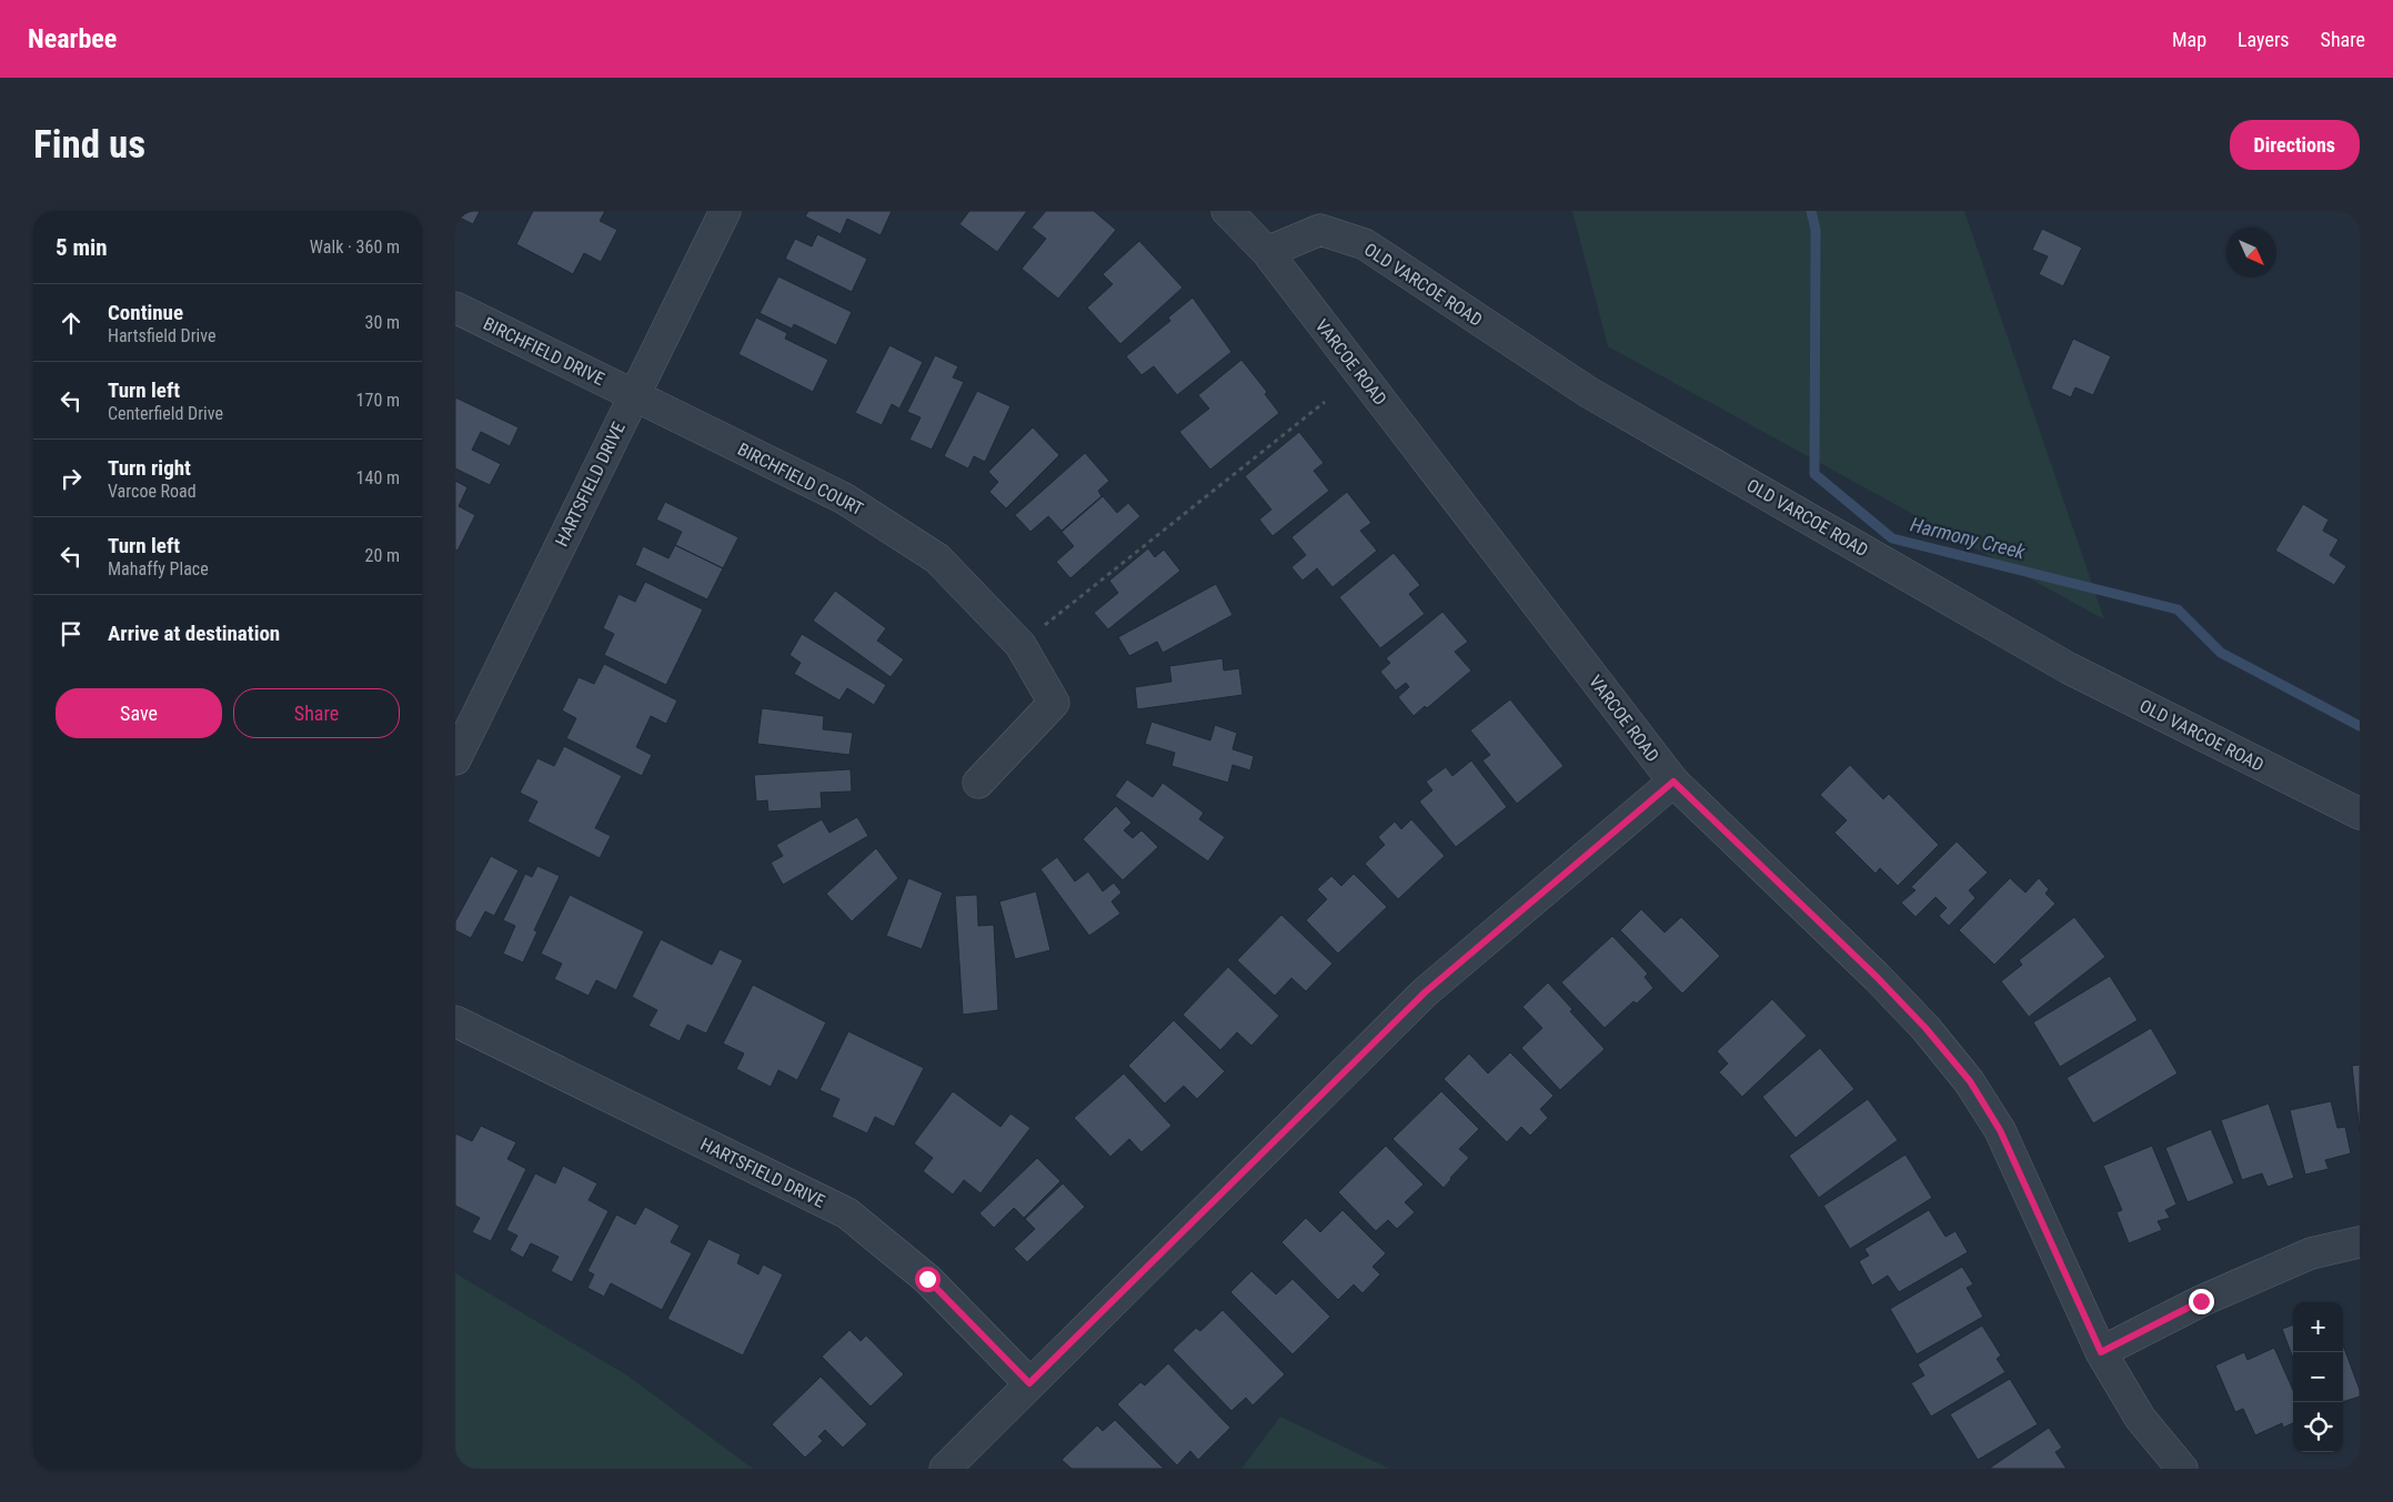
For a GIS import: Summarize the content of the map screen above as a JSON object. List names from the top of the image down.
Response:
{
  "streets": {
    "street": [
      "OLD VARCOE ROAD",
      "BIRCHFIELD DRIVE",
      "VARCOE ROAD",
      "BIRCHFIELD COURT",
      "HARTSFIELD DRIVE"
    ]
  },
  "crossings": [
    ["OLD VARCOE ROAD", "VARCOE ROAD"],
    ["BIRCHFIELD DRIVE", "BIRCHFIELD COURT"],
    ["BIRCHFIELD DRIVE", "HARTSFIELD DRIVE"],
    ["BIRCHFIELD COURT", "HARTSFIELD DRIVE"]
  ],
  "water": ["Harmony Creek"],
  "north": "bottom right",
  "page": {
    "header": "Nearbee",
    "nav": ["Map", "Layers", "Share"],
    "buttons": [
      "Directions",
      ["Save", "Share"]
    ],
    "title": "Find us",
    "heading": ["5 min", "Walk · 360 m"],
    "list": [
      ["Continue", "Hartsfield Drive", "30 m"],
      ["Turn left", "Centerfield Drive", "170 m"],
      ["Turn right", "Varcoe Road", "140 m"],
      ["Turn left", "Mahaffy Place", "20 m"],
      "Arrive at destination"
    ],
    "map_buttons": ["+", "−"]
  }
}
